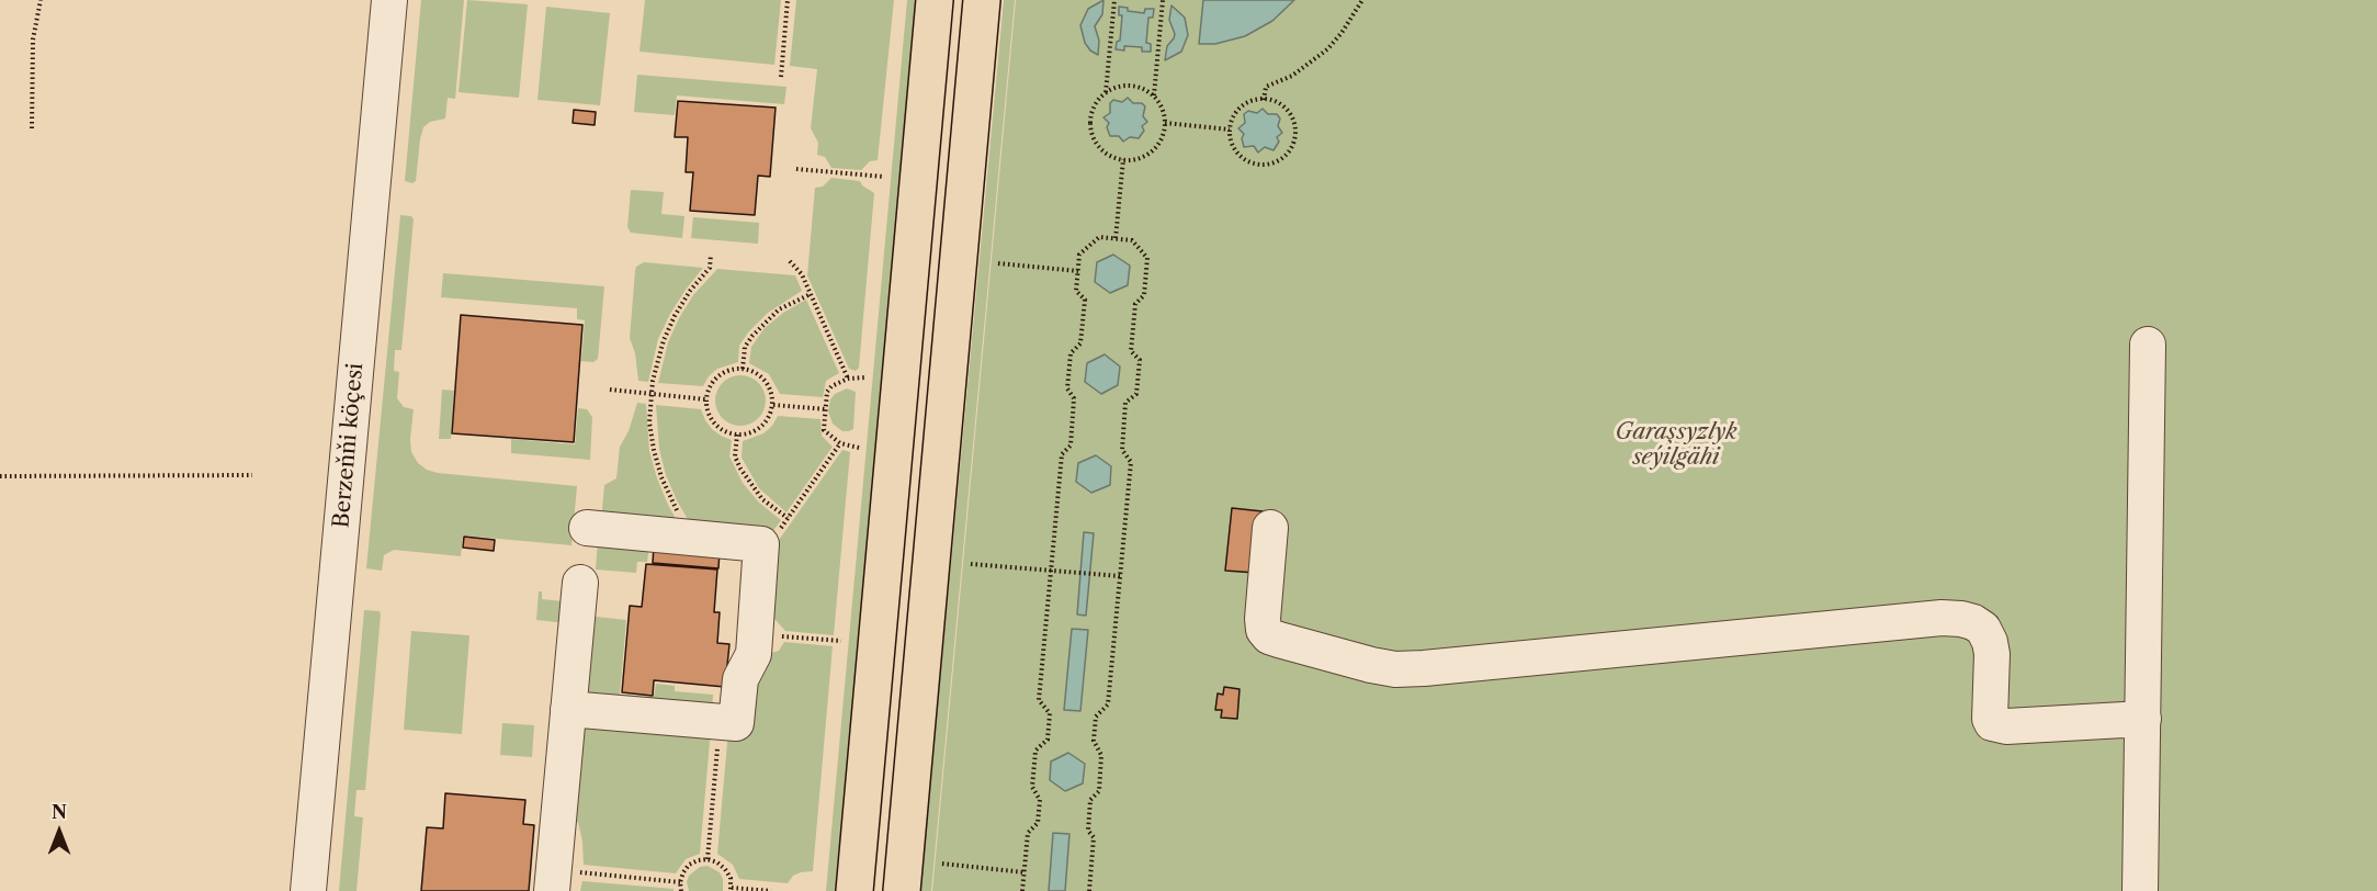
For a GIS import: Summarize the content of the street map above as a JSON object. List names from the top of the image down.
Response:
{
  "streets": {
    "street": ["Berzeňňi köçesi"]
  },
  "parks": ["Garaşsyzlyk seýilgähi"],
  "north": "top"
}
